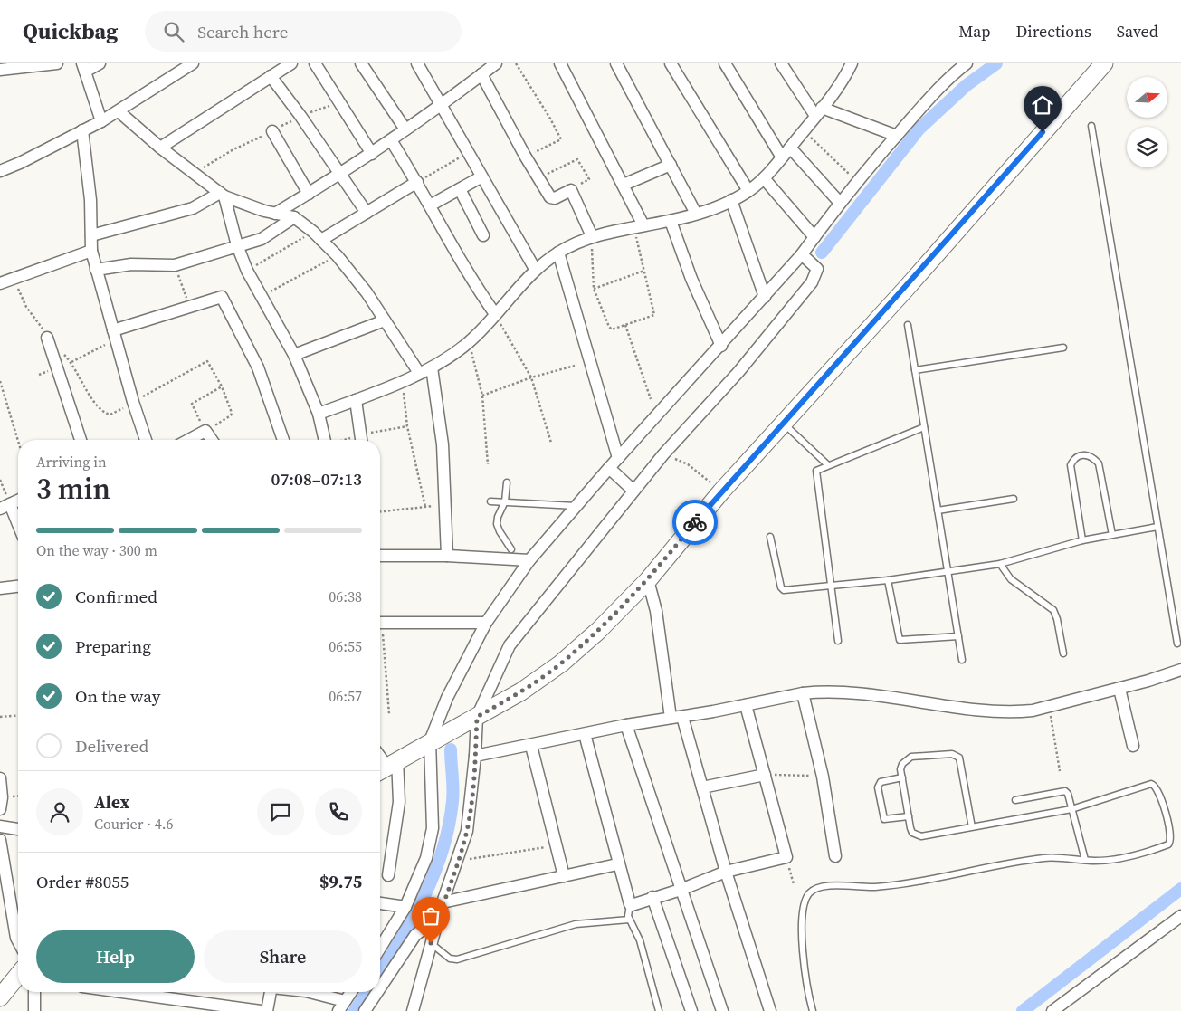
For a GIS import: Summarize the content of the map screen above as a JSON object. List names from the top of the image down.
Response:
{
  "north": "right",
  "page": {
    "header": "Quickbag",
    "search": "Search here",
    "nav": ["Map", "Directions", "Saved"],
    "heading": ["3 min", "Arriving in", "07:08–07:13"],
    "panel": [
      "Alex",
      "Courier · 4.6",
      "Order #8055",
      "$9.75"
    ],
    "bar": "On the way · 300 m",
    "list": [
      ["Confirmed", "06:38"],
      ["Preparing", "06:55"],
      ["On the way", "06:57"],
      "Delivered"
    ],
    "buttons": ["Help", "Share"]
  }
}
